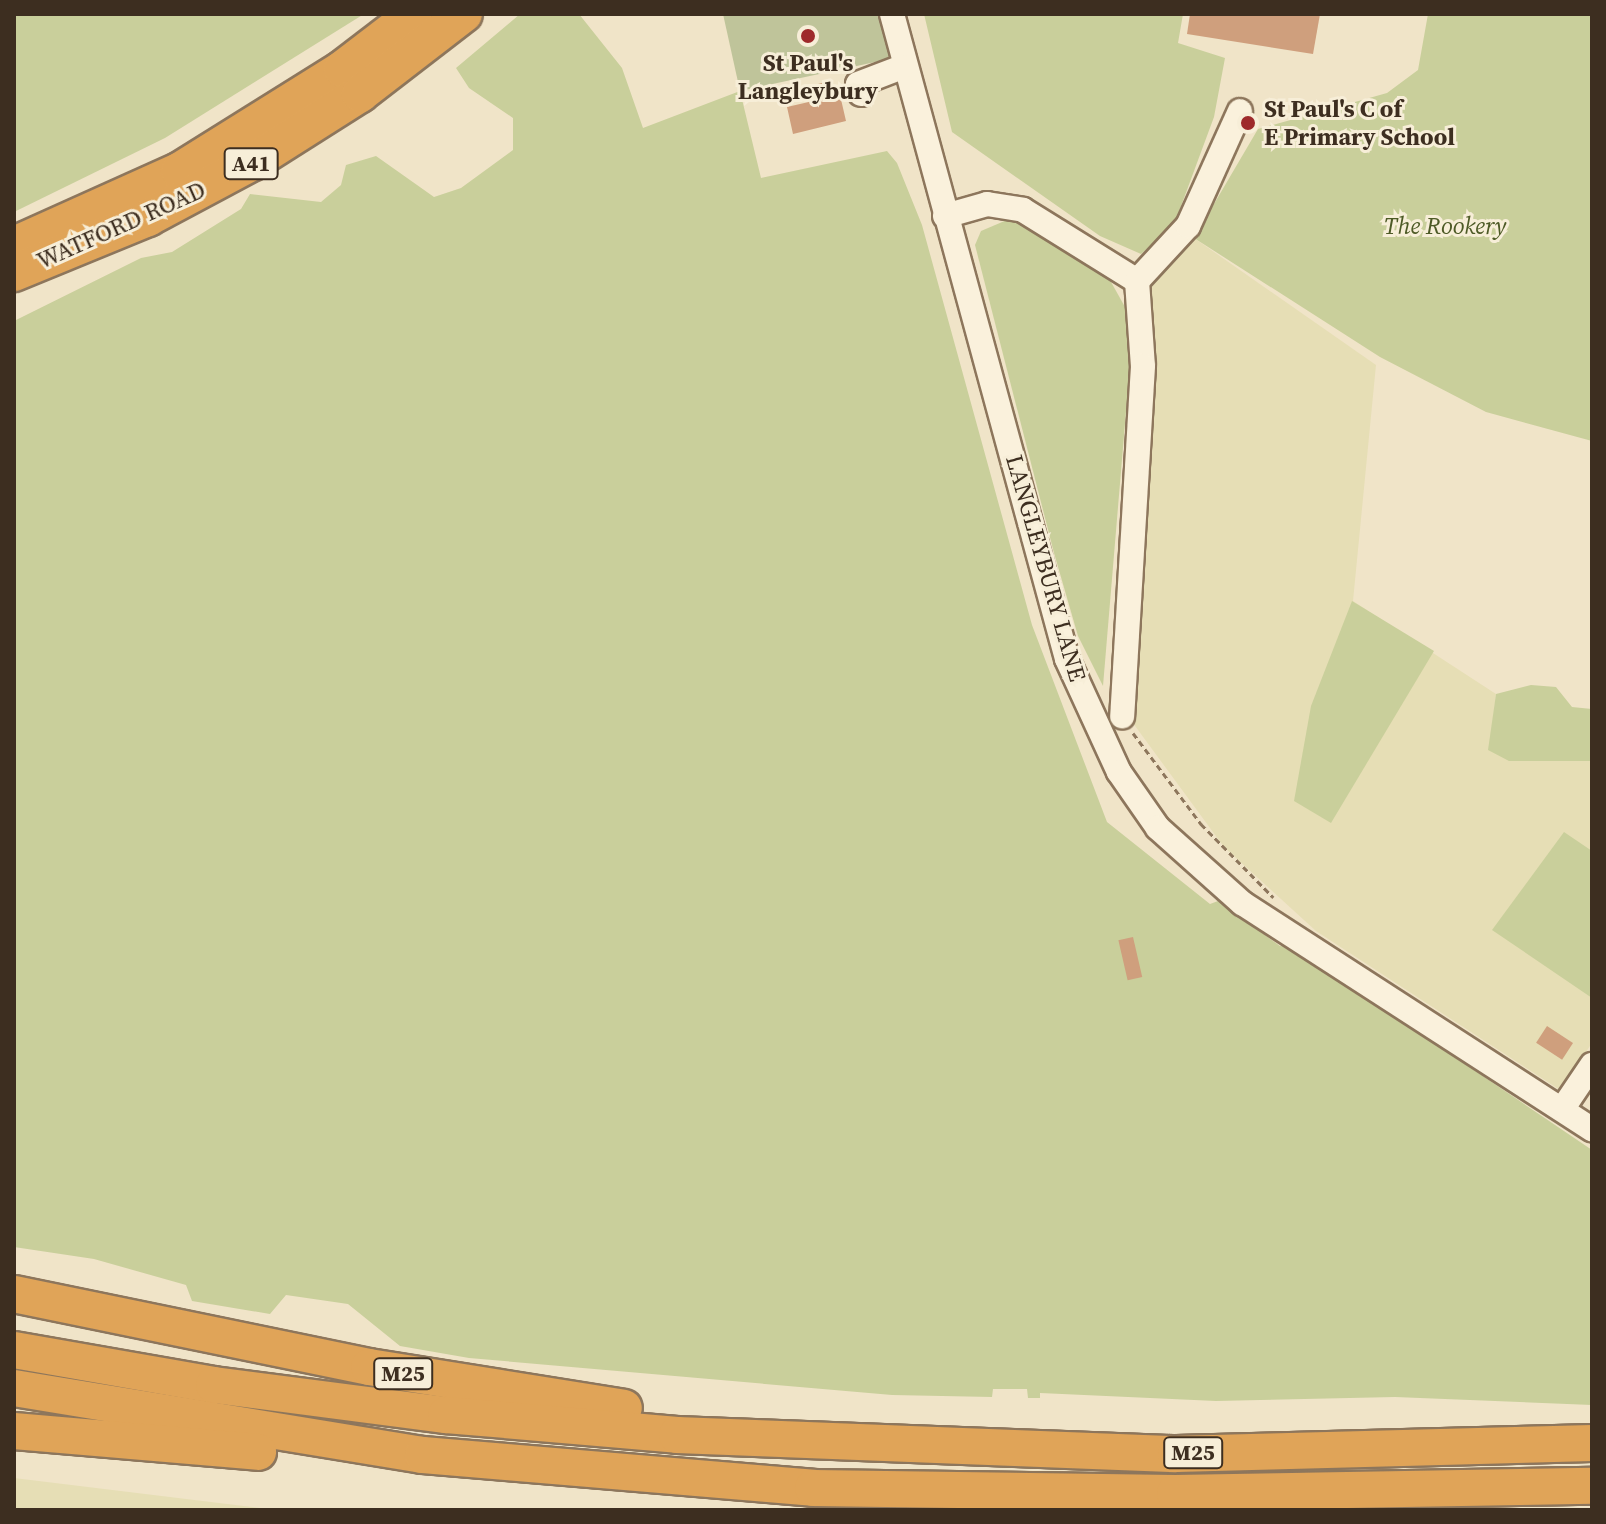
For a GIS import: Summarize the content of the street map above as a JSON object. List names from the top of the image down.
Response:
{
  "streets": {
    "highway": ["A41", "WATFORD ROAD", "M25"],
    "street": ["LANGLEYBURY LANE"]
  },
  "parks": ["The Rookery"],
  "places": ["St Paul's Langleybury", "St Paul's C of E Primary School"]
}
